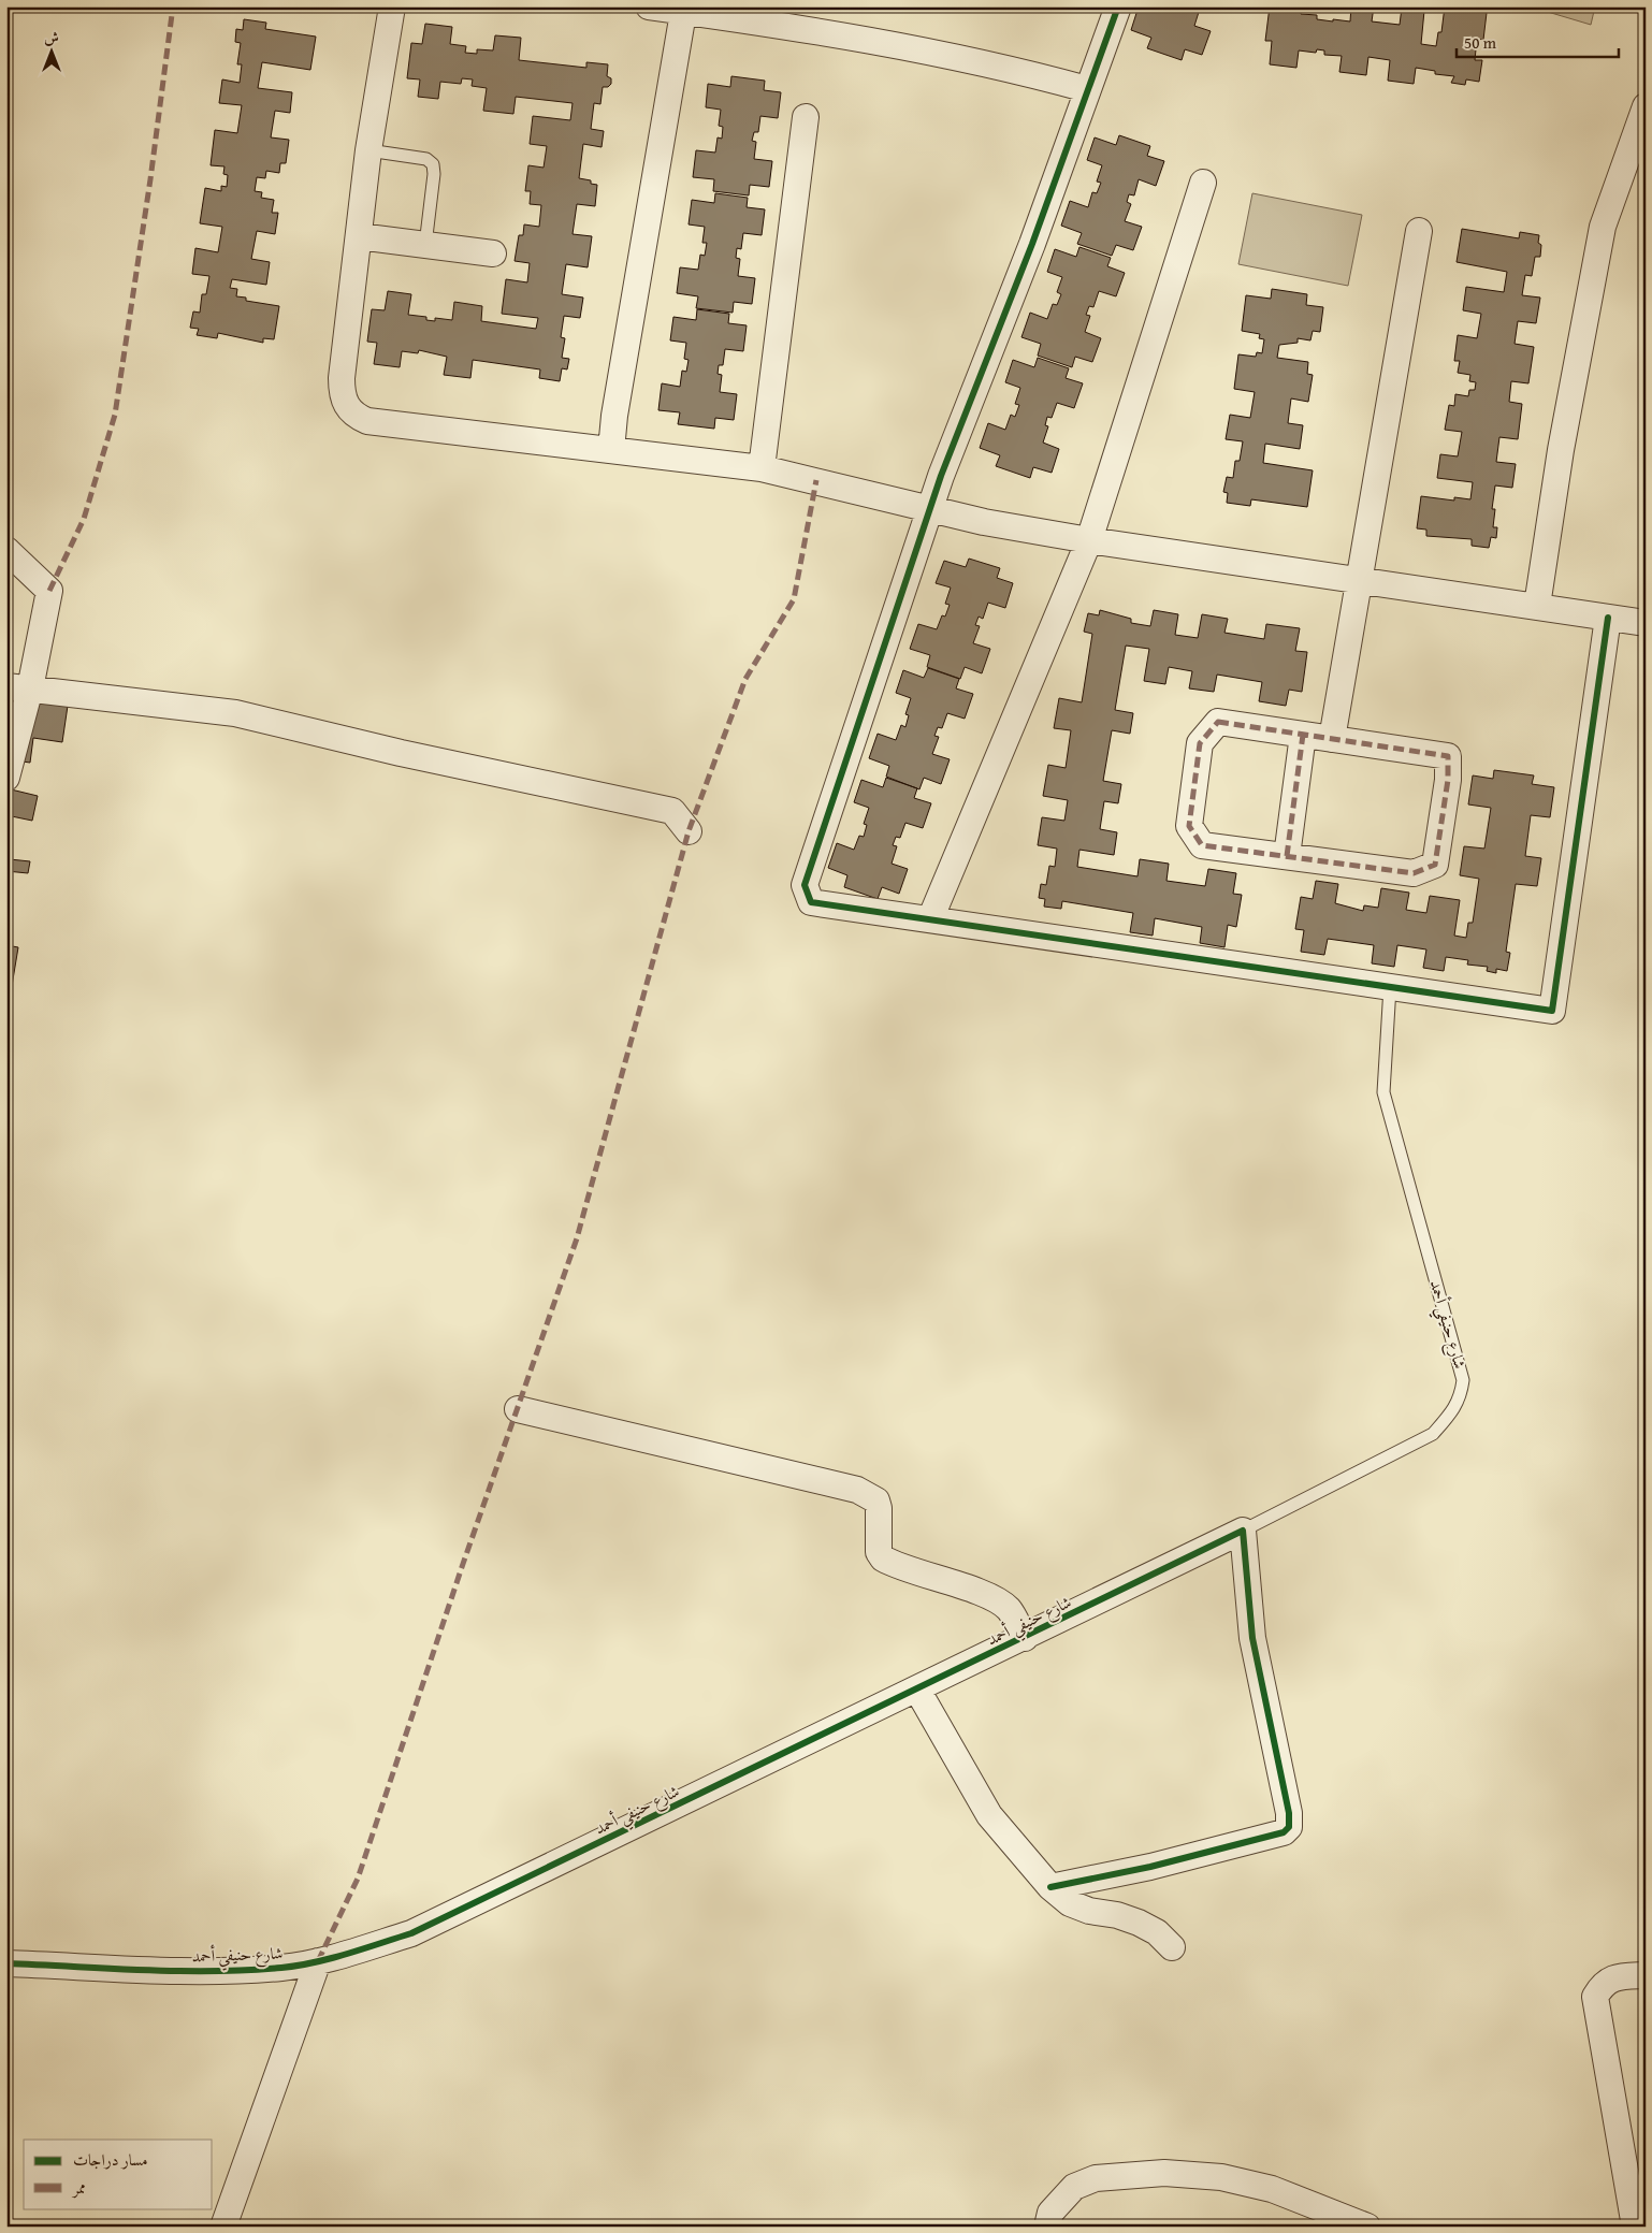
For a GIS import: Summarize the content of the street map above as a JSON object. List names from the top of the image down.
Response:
{
  "streets": {
    "street": ["شارع حنيفي أحمد"]
  },
  "legend": ["مسار دراجات", "ممر"],
  "scale_bar": "50 m",
  "north": "top"
}
